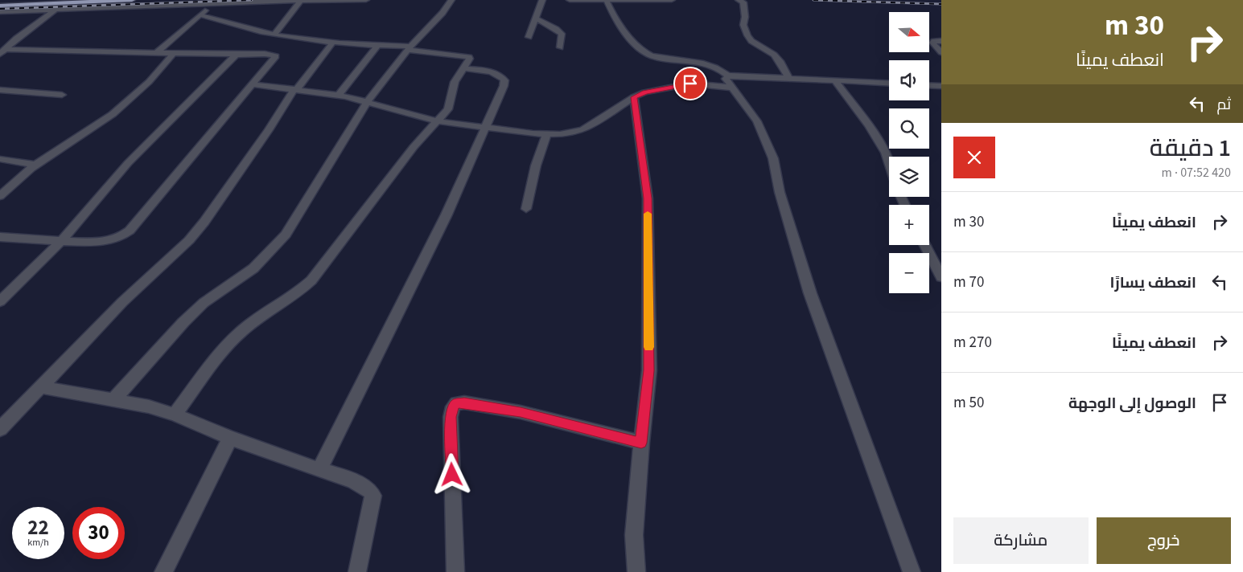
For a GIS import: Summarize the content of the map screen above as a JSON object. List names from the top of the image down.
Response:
{
  "north": "right",
  "page": {
    "turn": ["30 m", "انعطف يمينًا"],
    "map_buttons": ["+", "−"],
    "then": "ثم",
    "heading": ["1 دقيقة", "420 m · 07:52"],
    "list": [
      {
        "name": "انعطف يمينًا",
        "value": "30 m"
      },
      {
        "name": "انعطف يسارًا",
        "value": "70 m"
      },
      {
        "name": "انعطف يمينًا",
        "value": "270 m"
      },
      {
        "name": "الوصول إلى الوجهة",
        "value": "50 m"
      }
    ],
    "speed": "22 km/h",
    "limit": "30",
    "buttons": ["خروج", "مشاركة"]
  }
}
